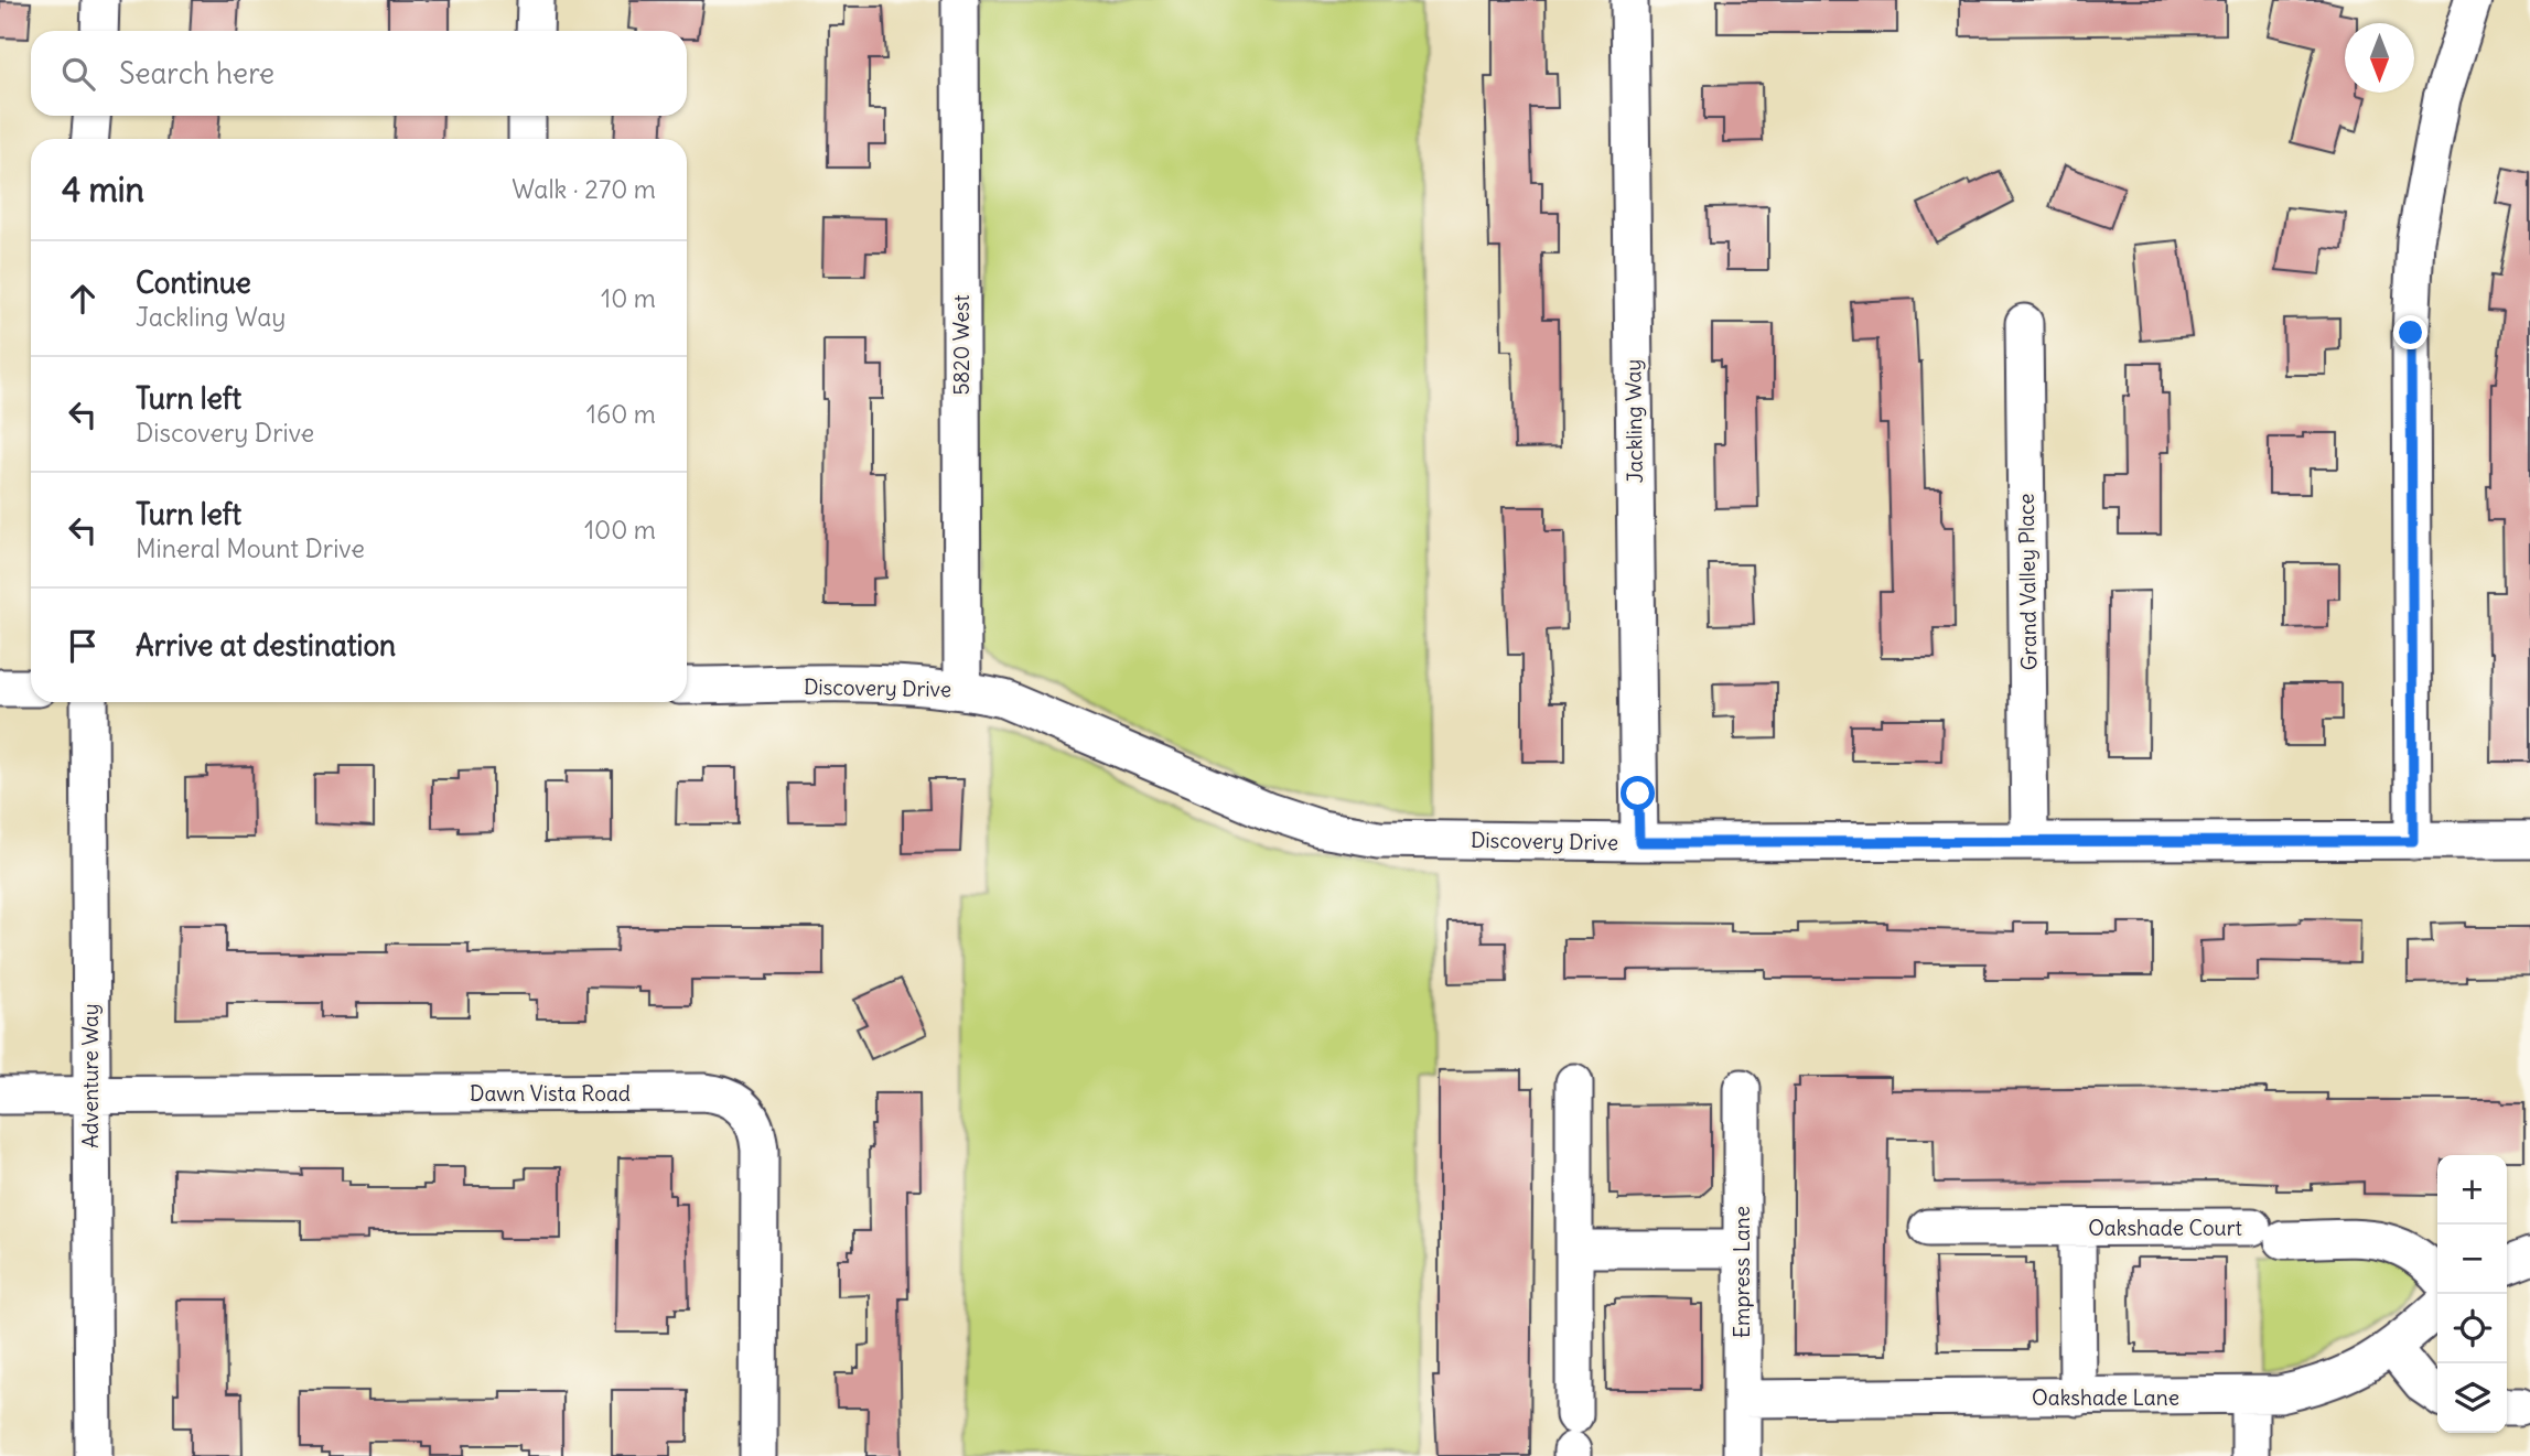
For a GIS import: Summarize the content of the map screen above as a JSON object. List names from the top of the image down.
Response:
{
  "streets": {
    "street": [
      "5820 West",
      "Jackling Way",
      "Grand Valley Place",
      "Discovery Drive",
      "Adventure Way",
      "Dawn Vista Road",
      "Oakshade Court",
      "Empress Lane",
      "Oakshade Lane"
    ]
  },
  "crossings": [
    ["5820 West", "Discovery Drive"],
    ["Jackling Way", "Discovery Drive"],
    ["Grand Valley Place", "Discovery Drive"],
    ["Adventure Way", "Dawn Vista Road"],
    ["Oakshade Court", "Oakshade Lane"],
    ["Empress Lane", "Oakshade Lane"]
  ],
  "north": "bottom",
  "page": {
    "search": "Search here",
    "heading": ["4 min", "Walk · 270 m"],
    "list": [
      ["Continue", "Jackling Way", "10 m"],
      ["Turn left", "Discovery Drive", "160 m"],
      ["Turn left", "Mineral Mount Drive", "100 m"],
      "Arrive at destination"
    ],
    "map_buttons": ["+", "−"]
  }
}
